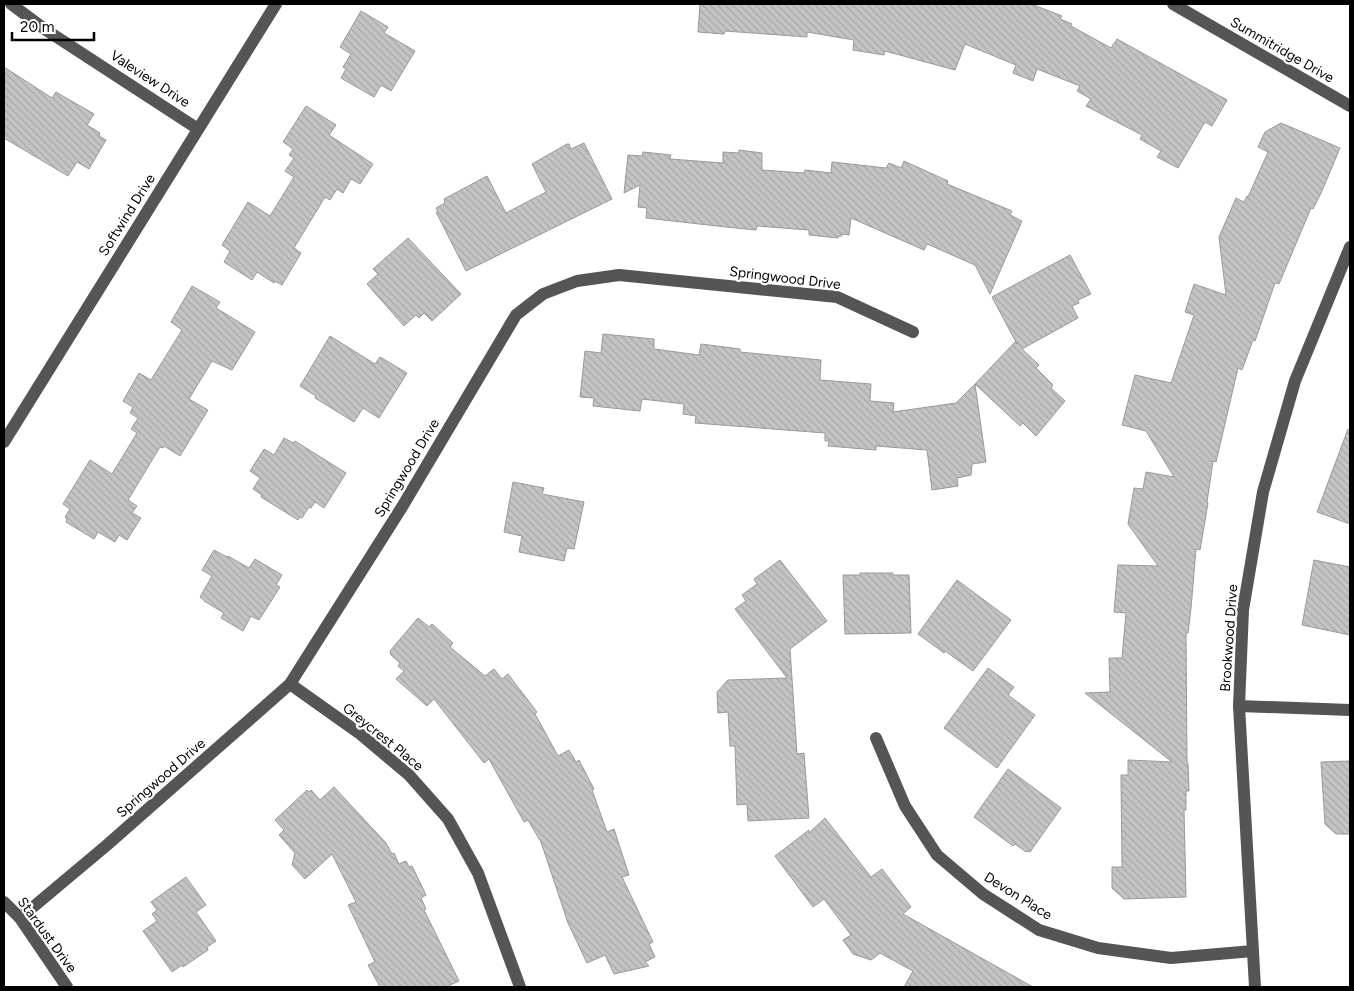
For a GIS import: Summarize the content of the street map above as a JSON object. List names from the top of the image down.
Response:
{
  "streets": {
    "street": [
      "Summitridge Drive",
      "Valeview Drive",
      "Softwind Drive",
      "Springwood Drive",
      "Brookwood Drive",
      "Greycrest Place",
      "Devon Place",
      "Stardust Drive"
    ]
  },
  "crossings": [
    ["Valeview Drive", "Softwind Drive"],
    ["Springwood Drive", "Greycrest Place"],
    ["Springwood Drive", "Stardust Drive"],
    ["Brookwood Drive", "Devon Place"]
  ],
  "scale_bar": "20 m"
}
